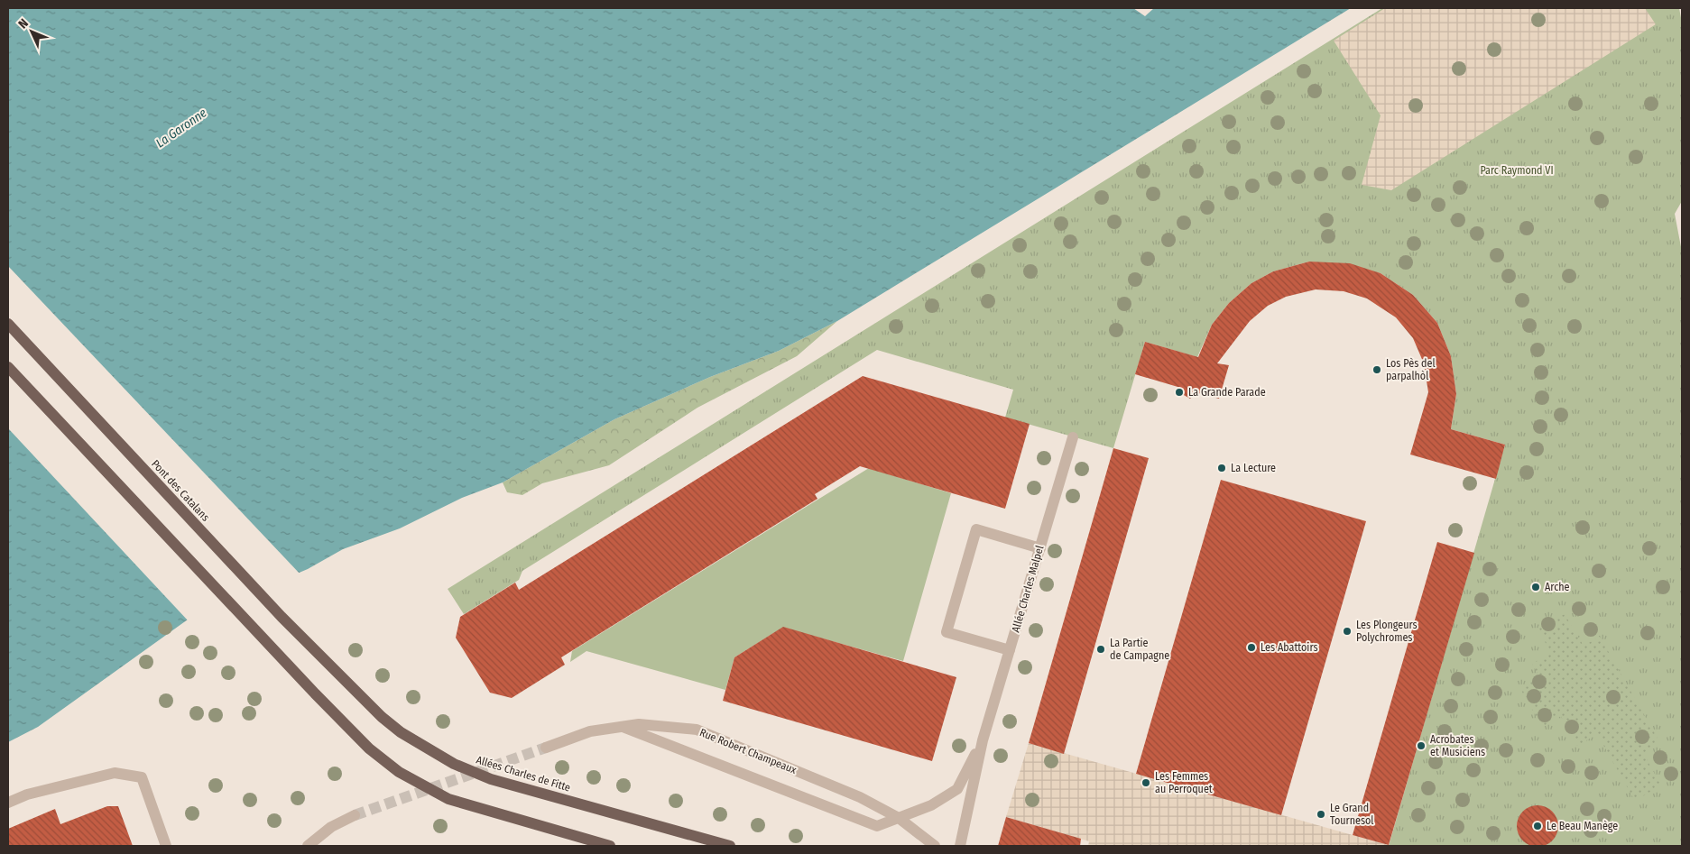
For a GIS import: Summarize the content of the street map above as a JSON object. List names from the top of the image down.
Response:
{
  "streets": {
    "main road": ["Pont des Catalans", "Allées Charles de Fitte"],
    "street": ["Allée Charles Malpel", "Rue Robert Champeaux"]
  },
  "crossings": [
    ["Pont des Catalans", "Allées Charles de Fitte"],
    ["Allée Charles Malpel", "Rue Robert Champeaux"]
  ],
  "water": ["La Garonne"],
  "parks": ["Parc Raymond VI"],
  "places": [
    "Los Pès del parpalhòl",
    "La Grande Parade",
    "La Lecture",
    "Arche",
    "Les Plongeurs Polychromes",
    "Les Abattoirs",
    "La Partie de Campagne",
    "Acrobates et Musiciens",
    "Les Femmes au Perroquet",
    "Le Grand Tournesol",
    "Le Beau Manège"
  ],
  "north": "top left"
}
